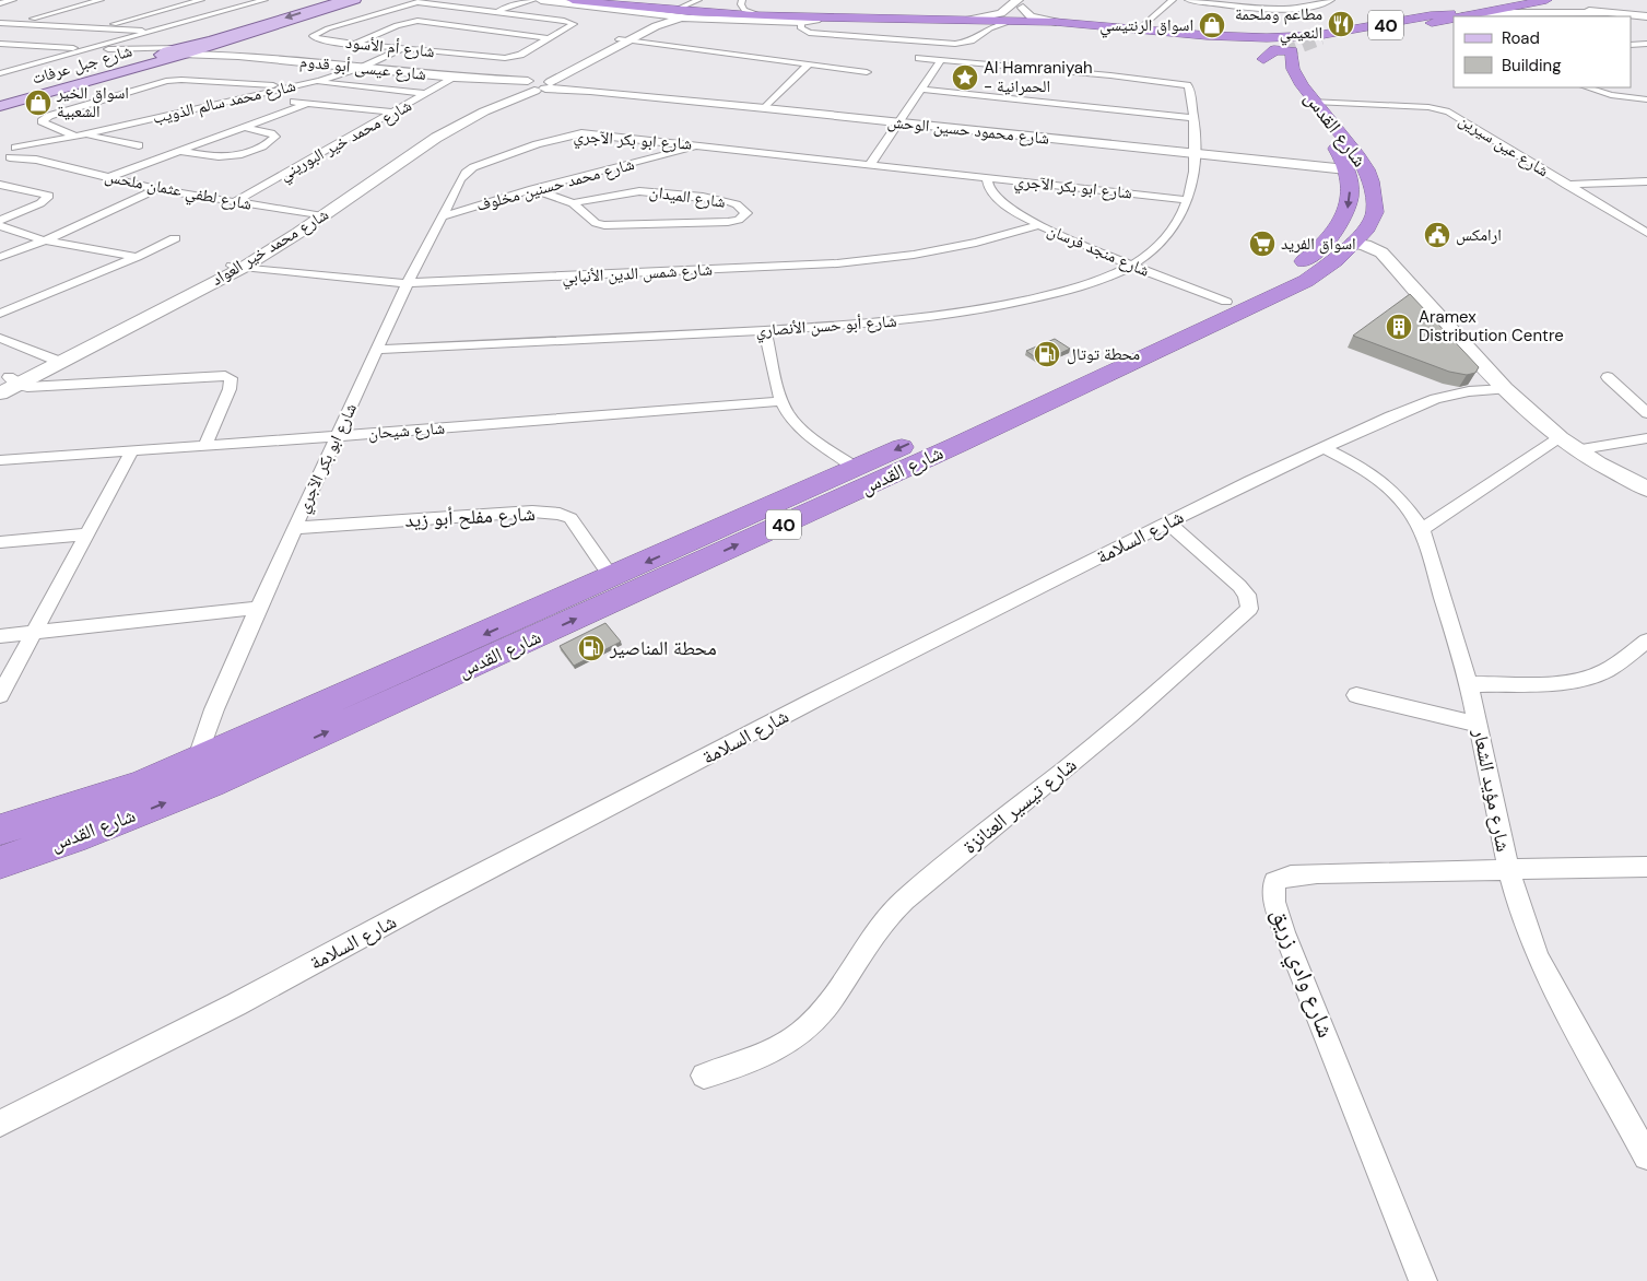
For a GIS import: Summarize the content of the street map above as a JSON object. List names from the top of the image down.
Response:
{
  "streets": {
    "highway": ["40", "شارع القدس"],
    "main road": ["شارع جبل عرفات"],
    "street": [
      "شارع أم الأسود",
      "شارع عيسى أبو قدوم",
      "شارع محمد سالم الذويب",
      "شارع محمود حسين الوحش",
      "شارع محمد خير البوريني",
      "شارع ابو بكر الآجري",
      "شارع عين سيرين",
      "شارع محمد حسنين مخلوف",
      "شارع لطفي عثمان ملحس",
      "شارع الميدان",
      "شارع محمد خير العواد",
      "شارع منجد فرسان",
      "شارع شمس الدين الأنبابي",
      "شارع أبو حسن الأنصاري",
      "شارع شيحان",
      "شارع مفلح أبو زيد",
      "شارع السلامة",
      "شارع مؤيد الشعار",
      "شارع تيسير العنانزة",
      "شارع وادي زريق"
    ]
  },
  "crossings": [
    ["40", "شارع القدس"],
    ["شارع أم الأسود", "شارع محمد سالم الذويب"],
    ["شارع جبل عرفات", "شارع عيسى أبو قدوم"],
    ["شارع عيسى أبو قدوم", "شارع محمد سالم الذويب"],
    ["شارع عيسى أبو قدوم", "شارع محمود حسين الوحش"],
    ["شارع عيسى أبو قدوم", "شارع محمد خير البوريني"],
    ["شارع عيسى أبو قدوم", "شارع محمد خير العواد"],
    ["شارع محمد سالم الذويب", "شارع لطفي عثمان ملحس"],
    ["شارع القدس", "شارع محمود حسين الوحش"],
    ["شارع القدس", "شارع ابو بكر الآجري"],
    ["شارع القدس", "شارع عين سيرين"],
    ["شارع القدس", "شارع منجد فرسان"],
    ["شارع القدس", "شارع مفلح أبو زيد"],
    ["شارع محمود حسين الوحش", "شارع محمد خير العواد"],
    ["شارع محمود حسين الوحش", "شارع أبو حسن الأنصاري"],
    ["شارع محمد خير البوريني", "شارع لطفي عثمان ملحس"],
    ["شارع ابو بكر الآجري", "شارع محمد حسنين مخلوف"],
    ["شارع ابو بكر الآجري", "شارع منجد فرسان"],
    ["شارع ابو بكر الآجري", "شارع شمس الدين الأنبابي"],
    ["شارع ابو بكر الآجري", "شارع أبو حسن الأنصاري"],
    ["شارع ابو بكر الآجري", "شارع شيحان"],
    ["شارع ابو بكر الآجري", "شارع مفلح أبو زيد"],
    ["شارع محمد حسنين مخلوف", "شارع الميدان"],
    ["شارع لطفي عثمان ملحس", "شارع محمد خير العواد"],
    ["شارع محمد خير العواد", "شارع شمس الدين الأنبابي"],
    ["شارع منجد فرسان", "شارع شمس الدين الأنبابي"],
    ["شارع منجد فرسان", "شارع أبو حسن الأنصاري"],
    ["شارع السلامة", "شارع مؤيد الشعار"],
    ["شارع السلامة", "شارع تيسير العنانزة"],
    ["شارع مؤيد الشعار", "شارع وادي زريق"]
  ],
  "places": {
    "restaurant": ["مطاعم وملحمة النعيمي"],
    "shop": ["اسواق الرنتيسي", "اسواق الخير الشعبية"],
    "place": ["Al Hamraniyah - الحمرانية"],
    "public building": ["ارامكس"],
    "supermarket": ["اسواق الفريد"],
    "building": ["Aramex Distribution Centre"],
    "fuel station": ["محطة توتال", "محطة المناصير"]
  },
  "legend": ["Road", "Building"]
}
